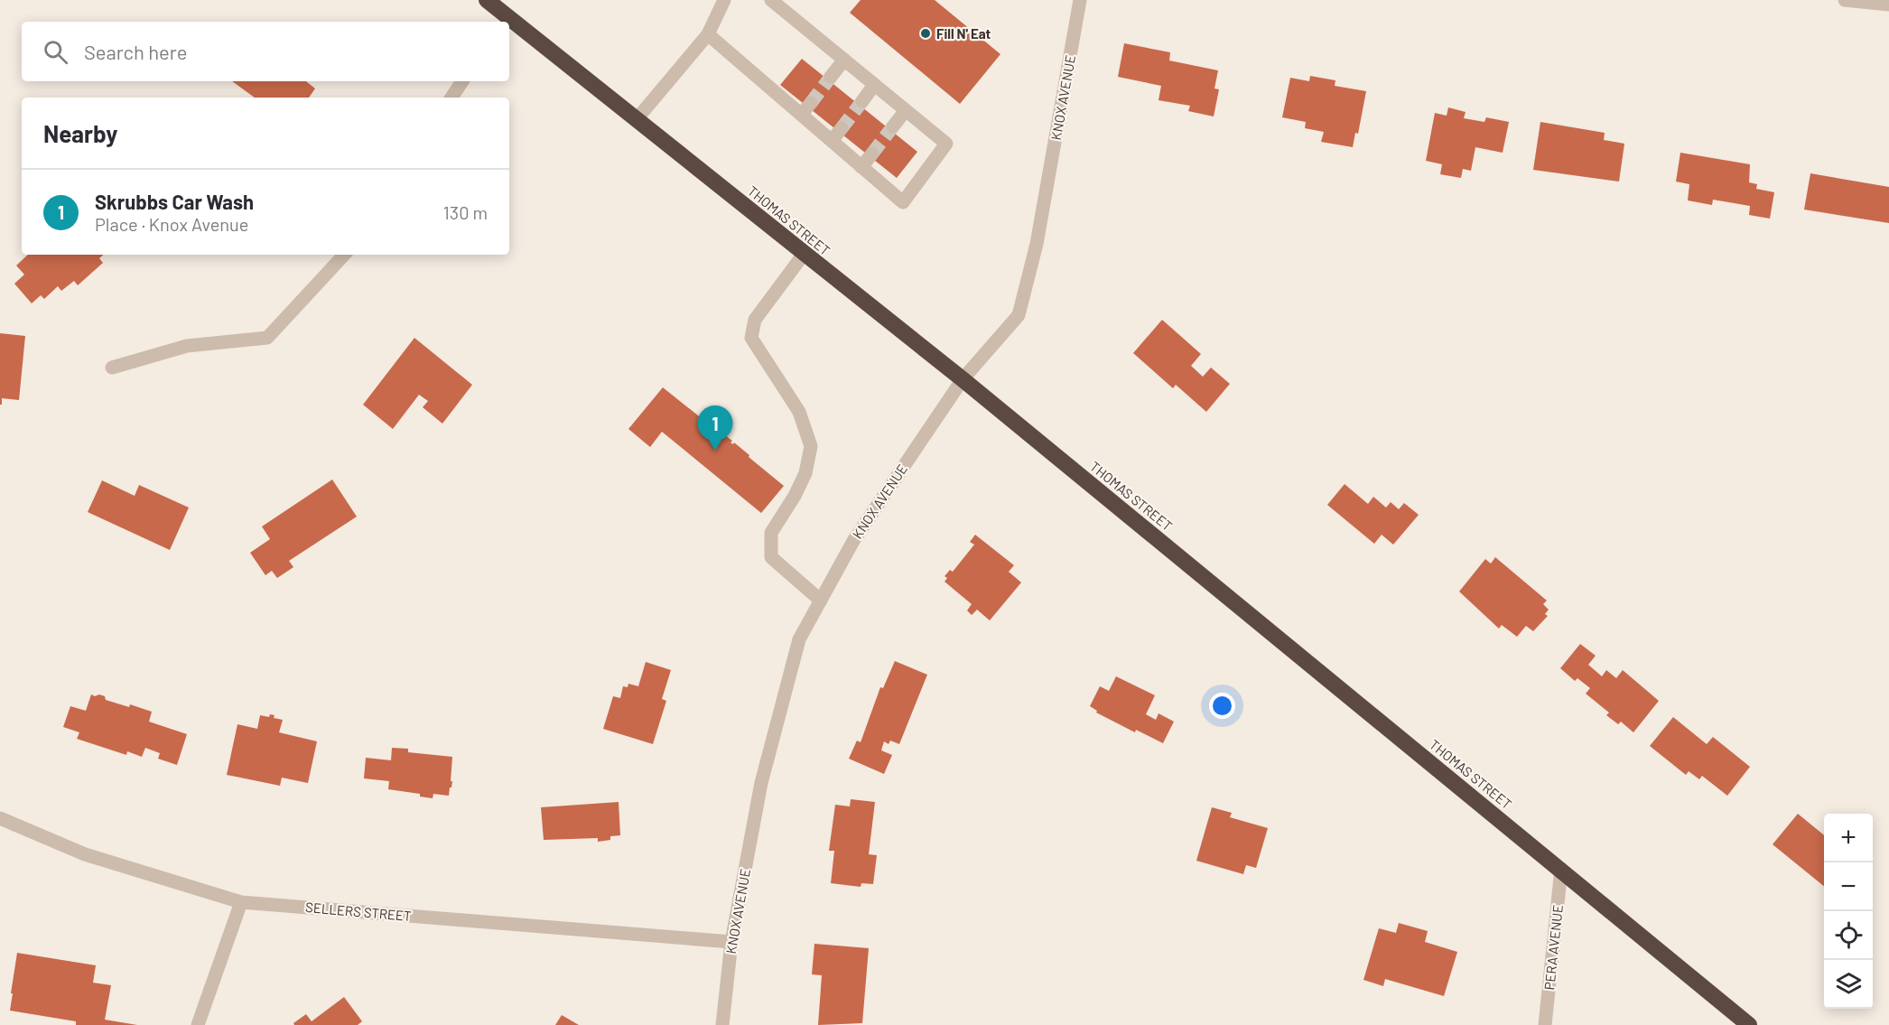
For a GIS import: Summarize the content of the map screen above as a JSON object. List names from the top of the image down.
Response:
{
  "streets": {
    "highway": ["THOMAS STREET"],
    "street": ["KNOX AVENUE", "SELLERS STREET", "PERA AVENUE"]
  },
  "crossings": [
    ["KNOX AVENUE", "THOMAS STREET"],
    ["KNOX AVENUE", "SELLERS STREET"],
    ["THOMAS STREET", "PERA AVENUE"]
  ],
  "places": ["Fill N' Eat"],
  "page": {
    "search": "Search here",
    "heading": "Nearby",
    "list": [
      {
        "mark": "1",
        "name": "Skrubbs Car Wash",
        "note": "Place · Knox Avenue",
        "value": "130 m"
      }
    ],
    "pins": "1",
    "map_buttons": ["+", "−"]
  }
}
